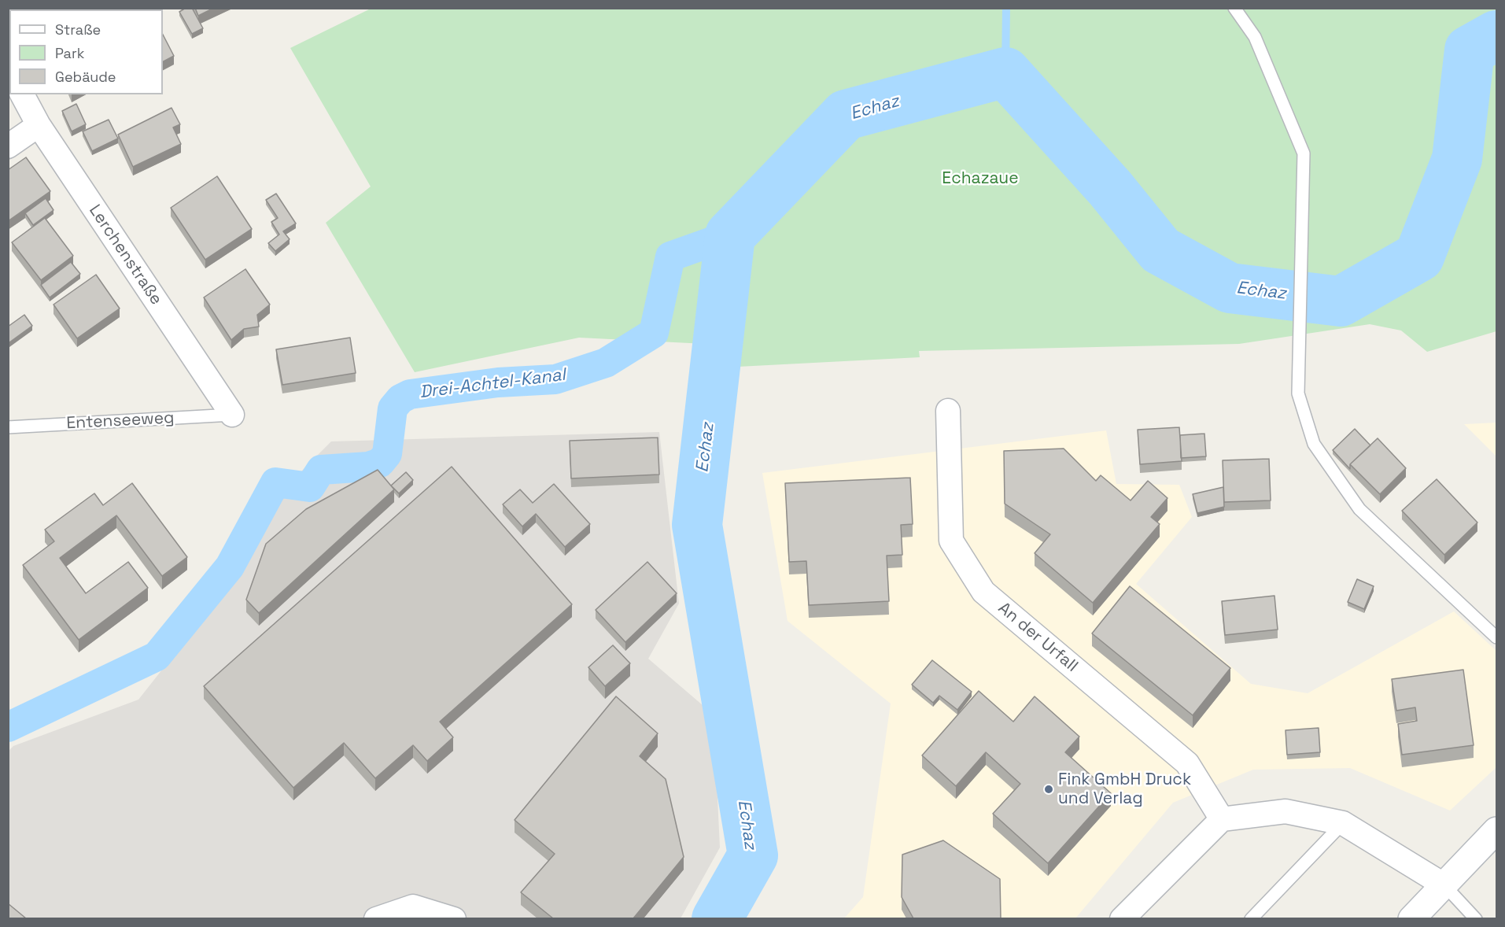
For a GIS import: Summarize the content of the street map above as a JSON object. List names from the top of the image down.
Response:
{
  "streets": {
    "street": ["Lerchenstraße", "An der Urfall"],
    "lane": ["Entenseeweg"]
  },
  "crossings": [
    ["Lerchenstraße", "Entenseeweg"]
  ],
  "water": ["Echaz", "Drei-Achtel-Kanal"],
  "parks": ["Echazaue"],
  "places": ["Fink GmbH Druck und Verlag"],
  "legend": ["Straße", "Park", "Gebäude"]
}
